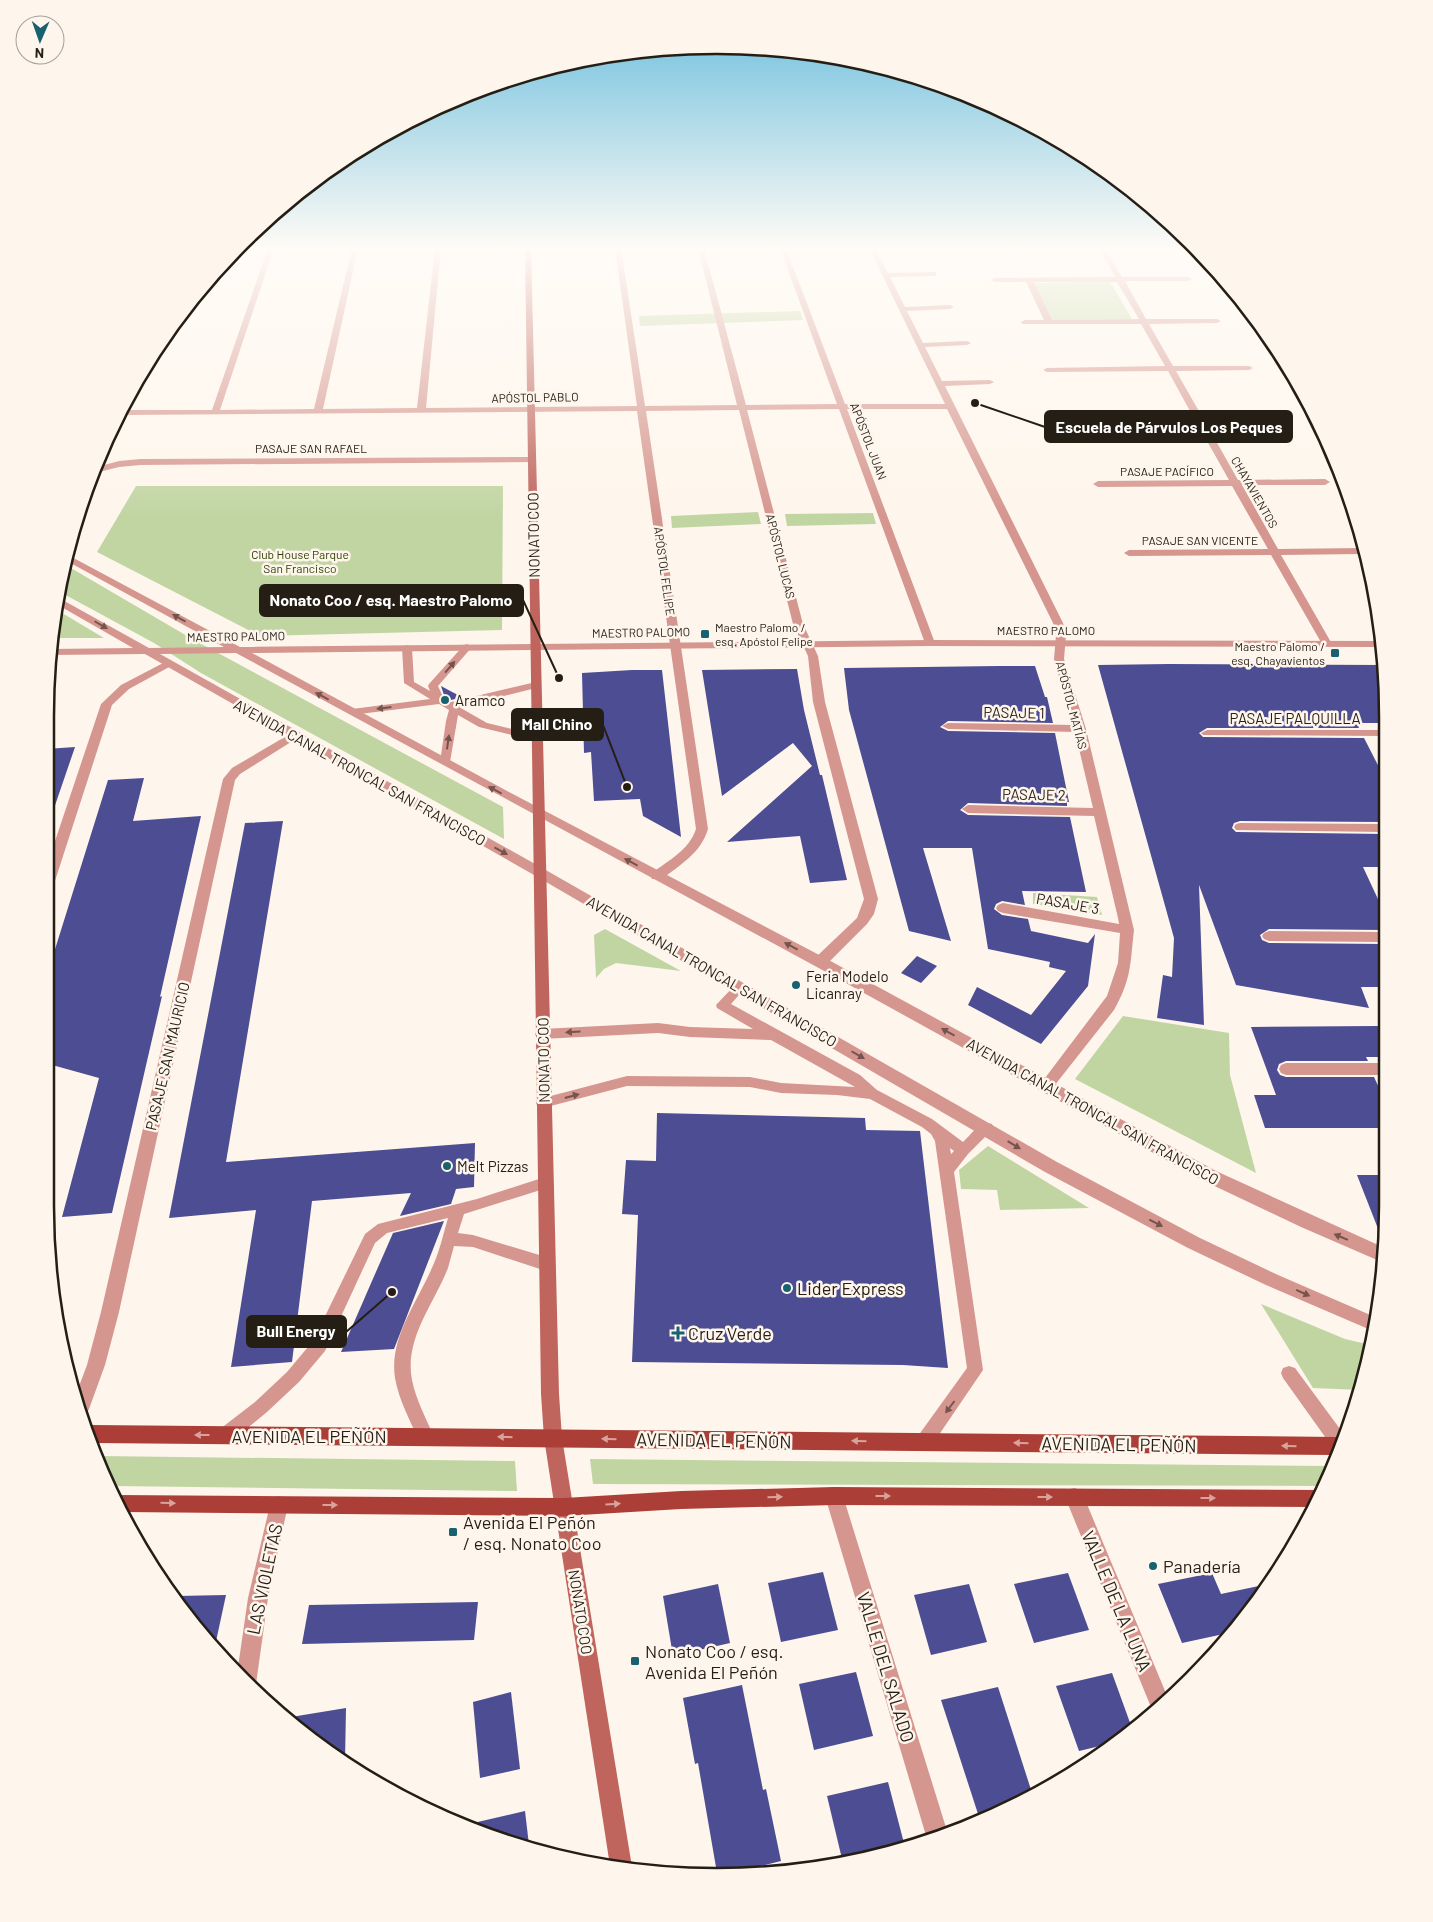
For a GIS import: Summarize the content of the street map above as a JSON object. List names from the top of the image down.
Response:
{
  "streets": {
    "main road": ["NONATO COO", "AVENIDA EL PEÑÓN"],
    "street": [
      "APÓSTOL PABLO",
      "APÓSTOL JUAN",
      "PASAJE SAN RAFAEL",
      "PASAJE PACÍFICO",
      "CHAYAVIENTOS",
      "PASAJE SAN VICENTE",
      "APÓSTOL LUCAS",
      "APÓSTOL FELIPE",
      "MAESTRO PALOMO",
      "APÓSTOL MATÍAS",
      "PASAJE 1",
      "PASAJE PALQUILLA",
      "AVENIDA CANAL TRONCAL SAN FRANCISCO",
      "PASAJE 2",
      "PASAJE 3",
      "PASAJE SAN MAURICIO",
      "LAS VIOLETAS",
      "VALLE DE LA LUNA",
      "VALLE DEL SALADO"
    ]
  },
  "crossings": [
    ["APÓSTOL PABLO", "APÓSTOL JUAN"],
    ["APÓSTOL PABLO", "NONATO COO"],
    ["APÓSTOL PABLO", "APÓSTOL LUCAS"],
    ["APÓSTOL PABLO", "APÓSTOL FELIPE"],
    ["APÓSTOL PABLO", "APÓSTOL MATÍAS"],
    ["APÓSTOL JUAN", "MAESTRO PALOMO"],
    ["PASAJE SAN RAFAEL", "NONATO COO"],
    ["PASAJE PACÍFICO", "CHAYAVIENTOS"],
    ["CHAYAVIENTOS", "PASAJE SAN VICENTE"],
    ["CHAYAVIENTOS", "MAESTRO PALOMO"],
    ["NONATO COO", "MAESTRO PALOMO"],
    ["NONATO COO", "AVENIDA CANAL TRONCAL SAN FRANCISCO"],
    ["NONATO COO", "AVENIDA EL PEÑÓN"],
    ["APÓSTOL LUCAS", "MAESTRO PALOMO"],
    ["APÓSTOL LUCAS", "AVENIDA CANAL TRONCAL SAN FRANCISCO"],
    ["APÓSTOL FELIPE", "MAESTRO PALOMO"],
    ["APÓSTOL FELIPE", "AVENIDA CANAL TRONCAL SAN FRANCISCO"],
    ["MAESTRO PALOMO", "APÓSTOL MATÍAS"],
    ["MAESTRO PALOMO", "AVENIDA CANAL TRONCAL SAN FRANCISCO"],
    ["APÓSTOL MATÍAS", "PASAJE 1"],
    ["APÓSTOL MATÍAS", "AVENIDA CANAL TRONCAL SAN FRANCISCO"],
    ["APÓSTOL MATÍAS", "PASAJE 2"],
    ["APÓSTOL MATÍAS", "PASAJE 3"],
    ["AVENIDA CANAL TRONCAL SAN FRANCISCO", "PASAJE SAN MAURICIO"]
  ],
  "parks": ["Club House Parque San Francisco"],
  "places": {
    "other": [
      "Escuela de Párvulos Los Peques",
      "Nonato Coo / esq. Maestro Palomo",
      "Aramco",
      "Mall Chino",
      "Feria Modelo Licanray",
      "Melt Pizzas",
      "Lider Express",
      "Bull Energy",
      "Panadería"
    ],
    "transit": [
      "Maestro Palomo / esq. Apóstol Felipe",
      "Maestro Palomo / esq. Chayavientos",
      "Avenida El Peñón / esq. Nonato Coo",
      "Nonato Coo / esq. Avenida El Peñón"
    ],
    "health": ["Cruz Verde"]
  },
  "north": "bottom"
}
